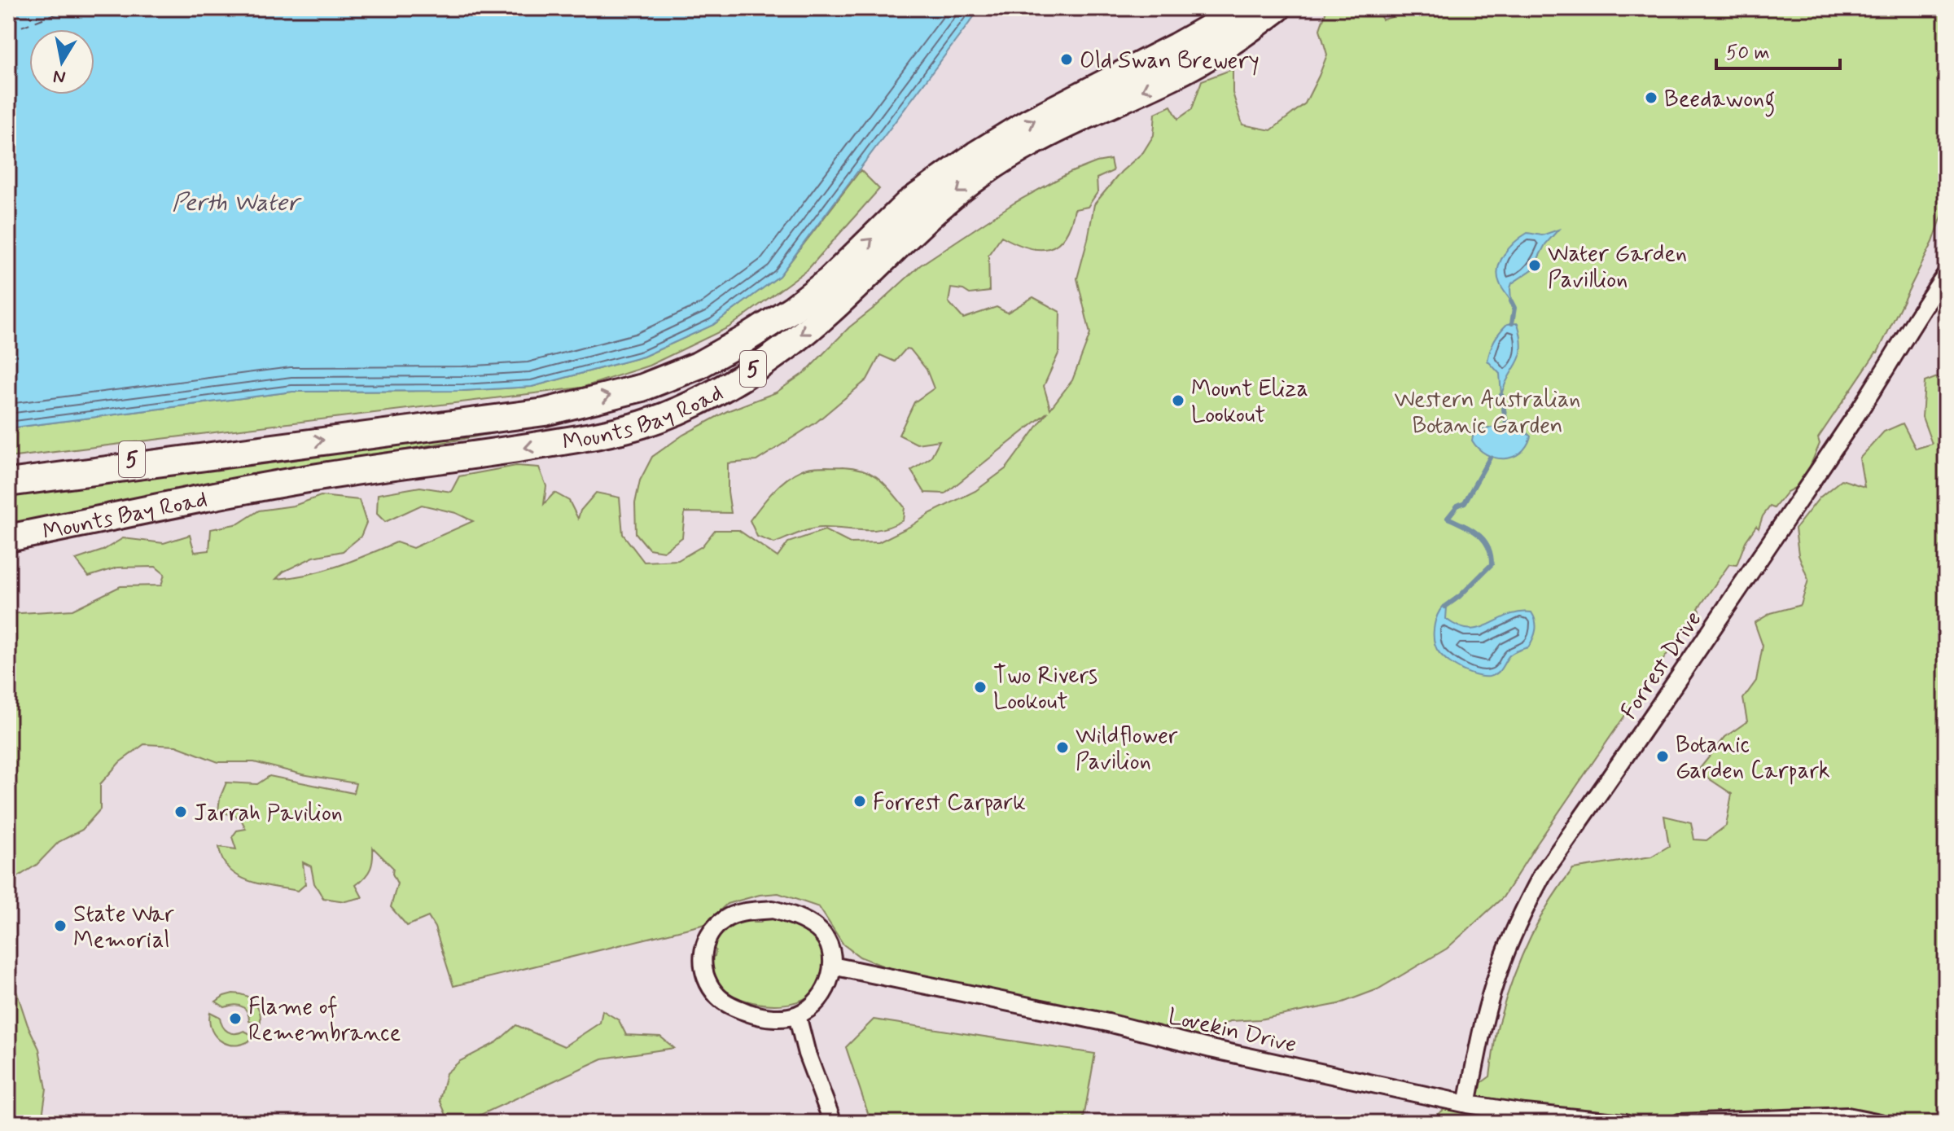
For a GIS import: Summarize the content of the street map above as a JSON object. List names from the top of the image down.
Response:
{
  "streets": {
    "highway": ["5", "Mounts Bay Road"],
    "street": ["Forrest Drive", "Lovekin Drive"]
  },
  "crossings": [
    ["5", "Mounts Bay Road"],
    ["Forrest Drive", "Lovekin Drive"]
  ],
  "water": ["Perth Water"],
  "parks": ["Western Australian Botanic Garden"],
  "places": [
    "Old Swan Brewery",
    "Beedawong",
    "Water Garden Pavillion",
    "Mount Eliza Lookout",
    "Two Rivers Lookout",
    "Wildflower Pavilion",
    "Botanic Garden Carpark",
    "Forrest Carpark",
    "Jarrah Pavilion",
    "State War Memorial",
    "Flame of Remembrance"
  ],
  "scale_bar": "50 m",
  "north": "bottom"
}
